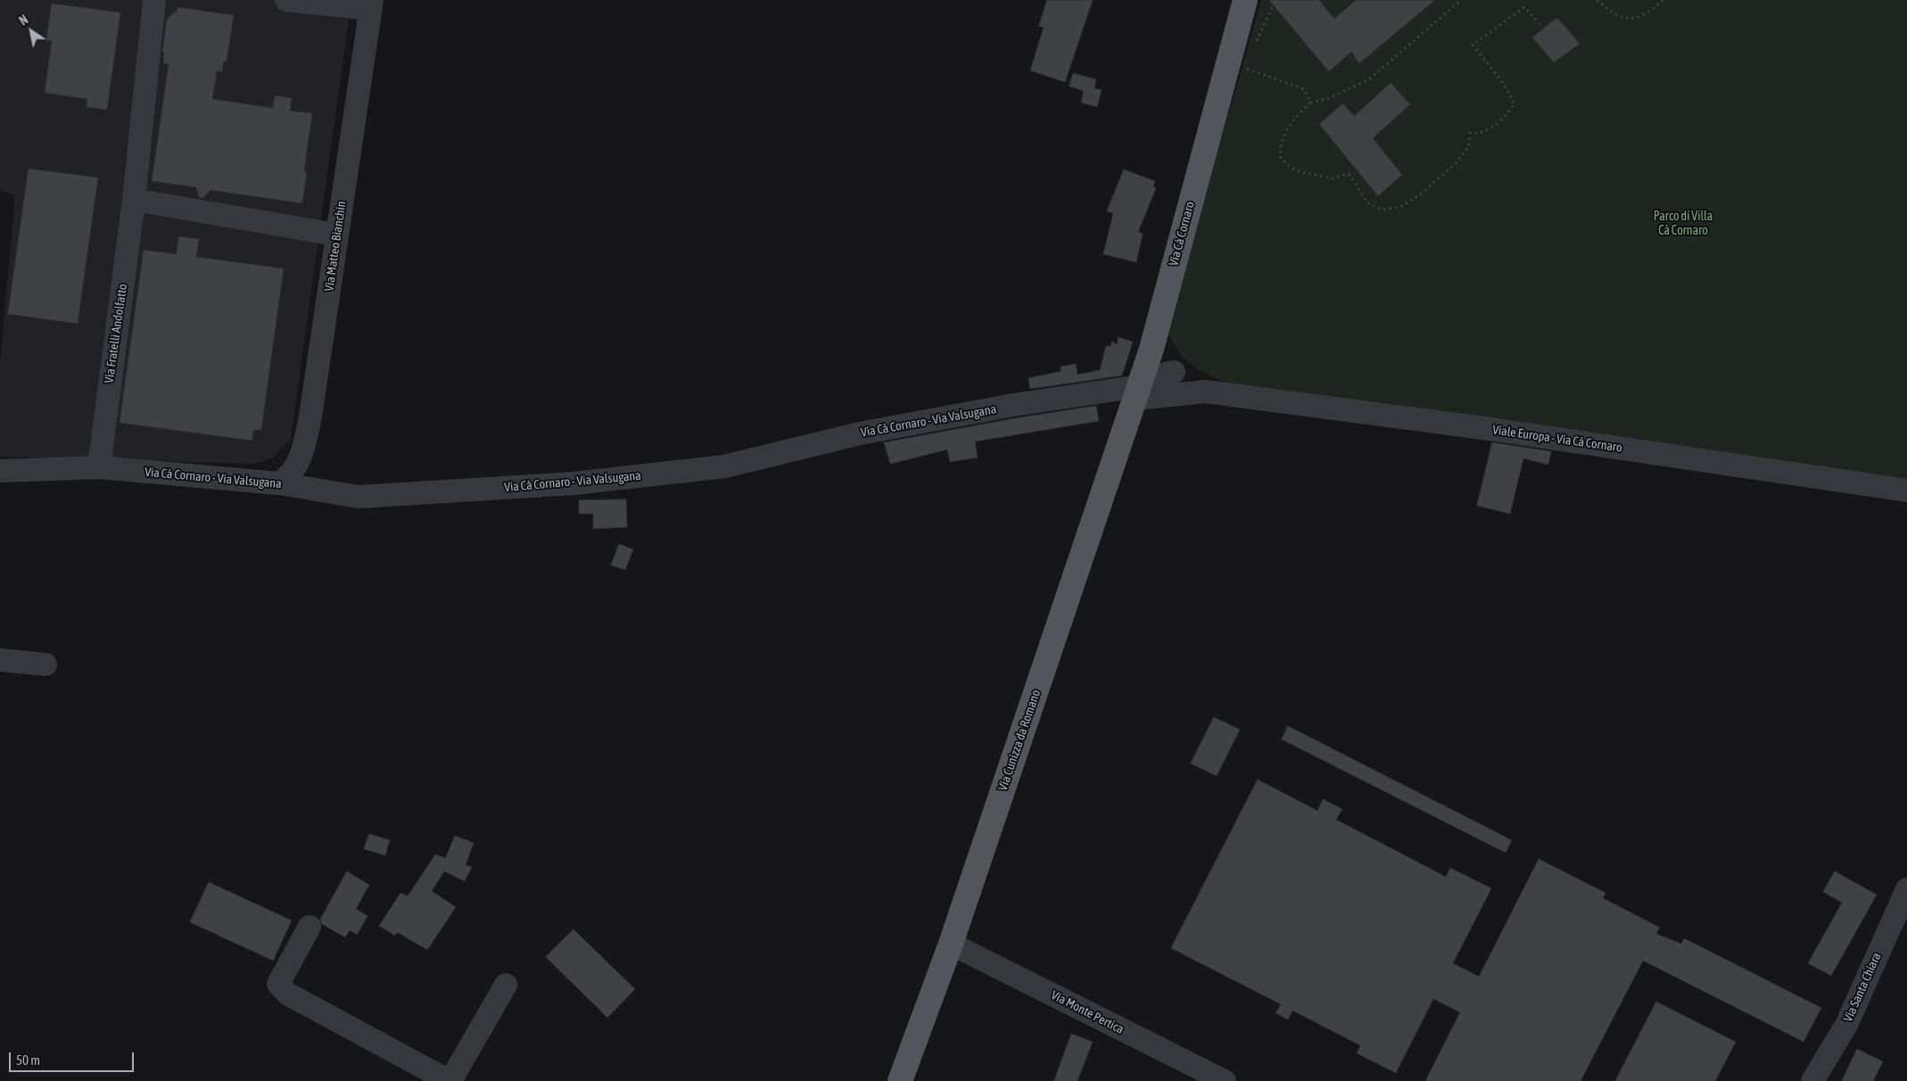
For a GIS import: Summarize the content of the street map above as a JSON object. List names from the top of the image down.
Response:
{
  "streets": {
    "main road": ["Via Cà Cornaro", "Via Cunizza da Romano"],
    "street": [
      "Via Matteo Bianchin",
      "Via Fratelli Andolfatto",
      "Via Cà Cornaro - Via Valsugana",
      "Viale Europa - Via Cà Cornaro",
      "Via Santa Chiara",
      "Via Monte Pertica"
    ]
  },
  "crossings": [
    ["Via Cà Cornaro", "Via Cà Cornaro - Via Valsugana"],
    ["Via Cà Cornaro", "Via Cunizza da Romano"],
    ["Via Matteo Bianchin", "Via Cà Cornaro - Via Valsugana"],
    ["Via Fratelli Andolfatto", "Via Cà Cornaro - Via Valsugana"],
    ["Via Cà Cornaro - Via Valsugana", "Via Cunizza da Romano"],
    ["Via Cunizza da Romano", "Via Monte Pertica"]
  ],
  "parks": ["Parco di Villa Cà Cornaro"],
  "scale_bar": "50 m",
  "north": "top left"
}
